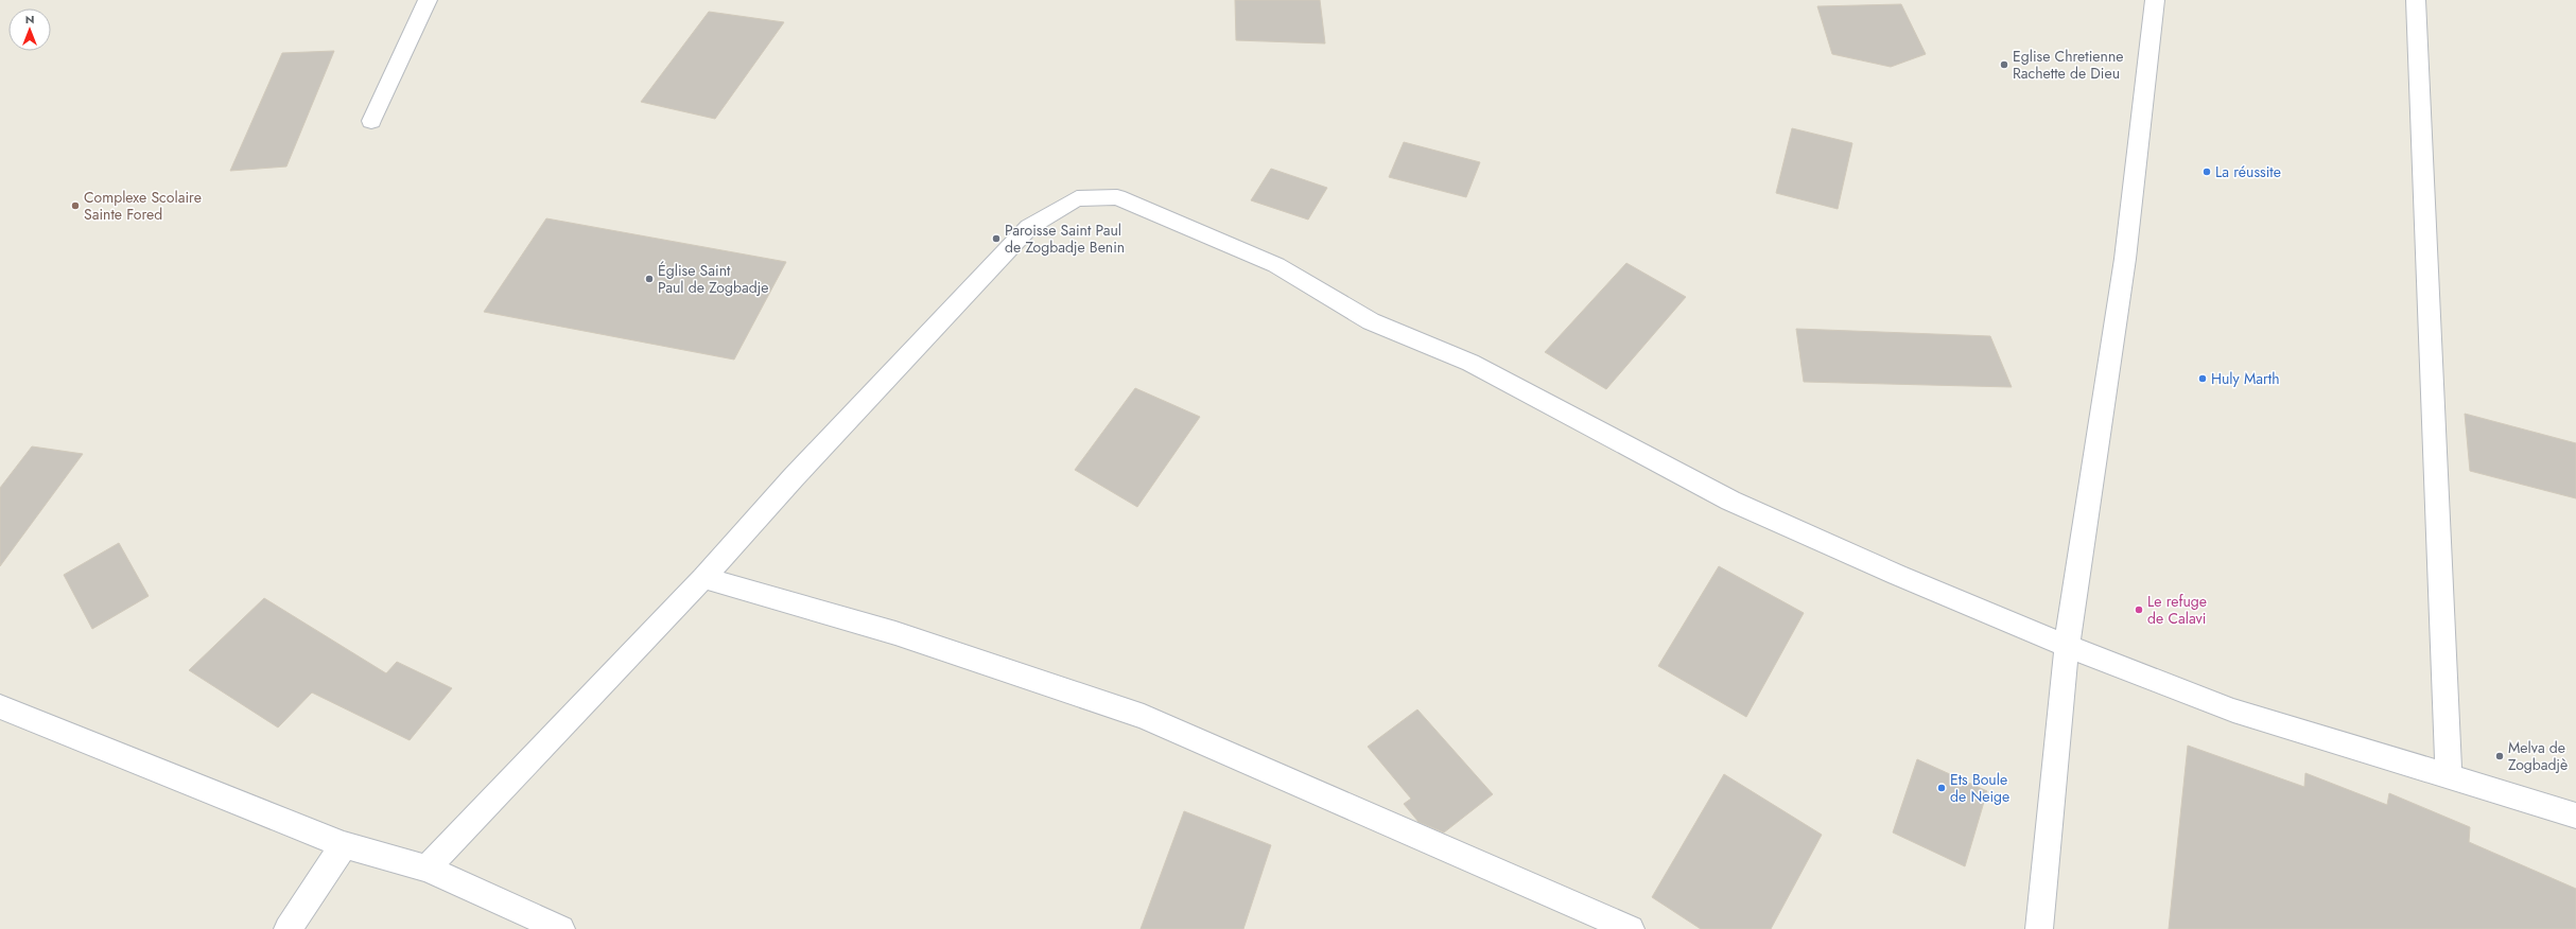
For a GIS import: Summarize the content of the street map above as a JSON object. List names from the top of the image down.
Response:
{
  "places": [
    "Eglise Chretienne Rachette de Dieu",
    "La réussite",
    "Complexe Scolaire Sainte Fored",
    "Paroisse Saint Paul de Zogbadje Benin",
    "Église Saint Paul de Zogbadje",
    "Huly Marth",
    "Le refuge de Calavi",
    "Melva de Zogbadjè",
    "Ets Boule de Neige"
  ],
  "north": "top"
}
